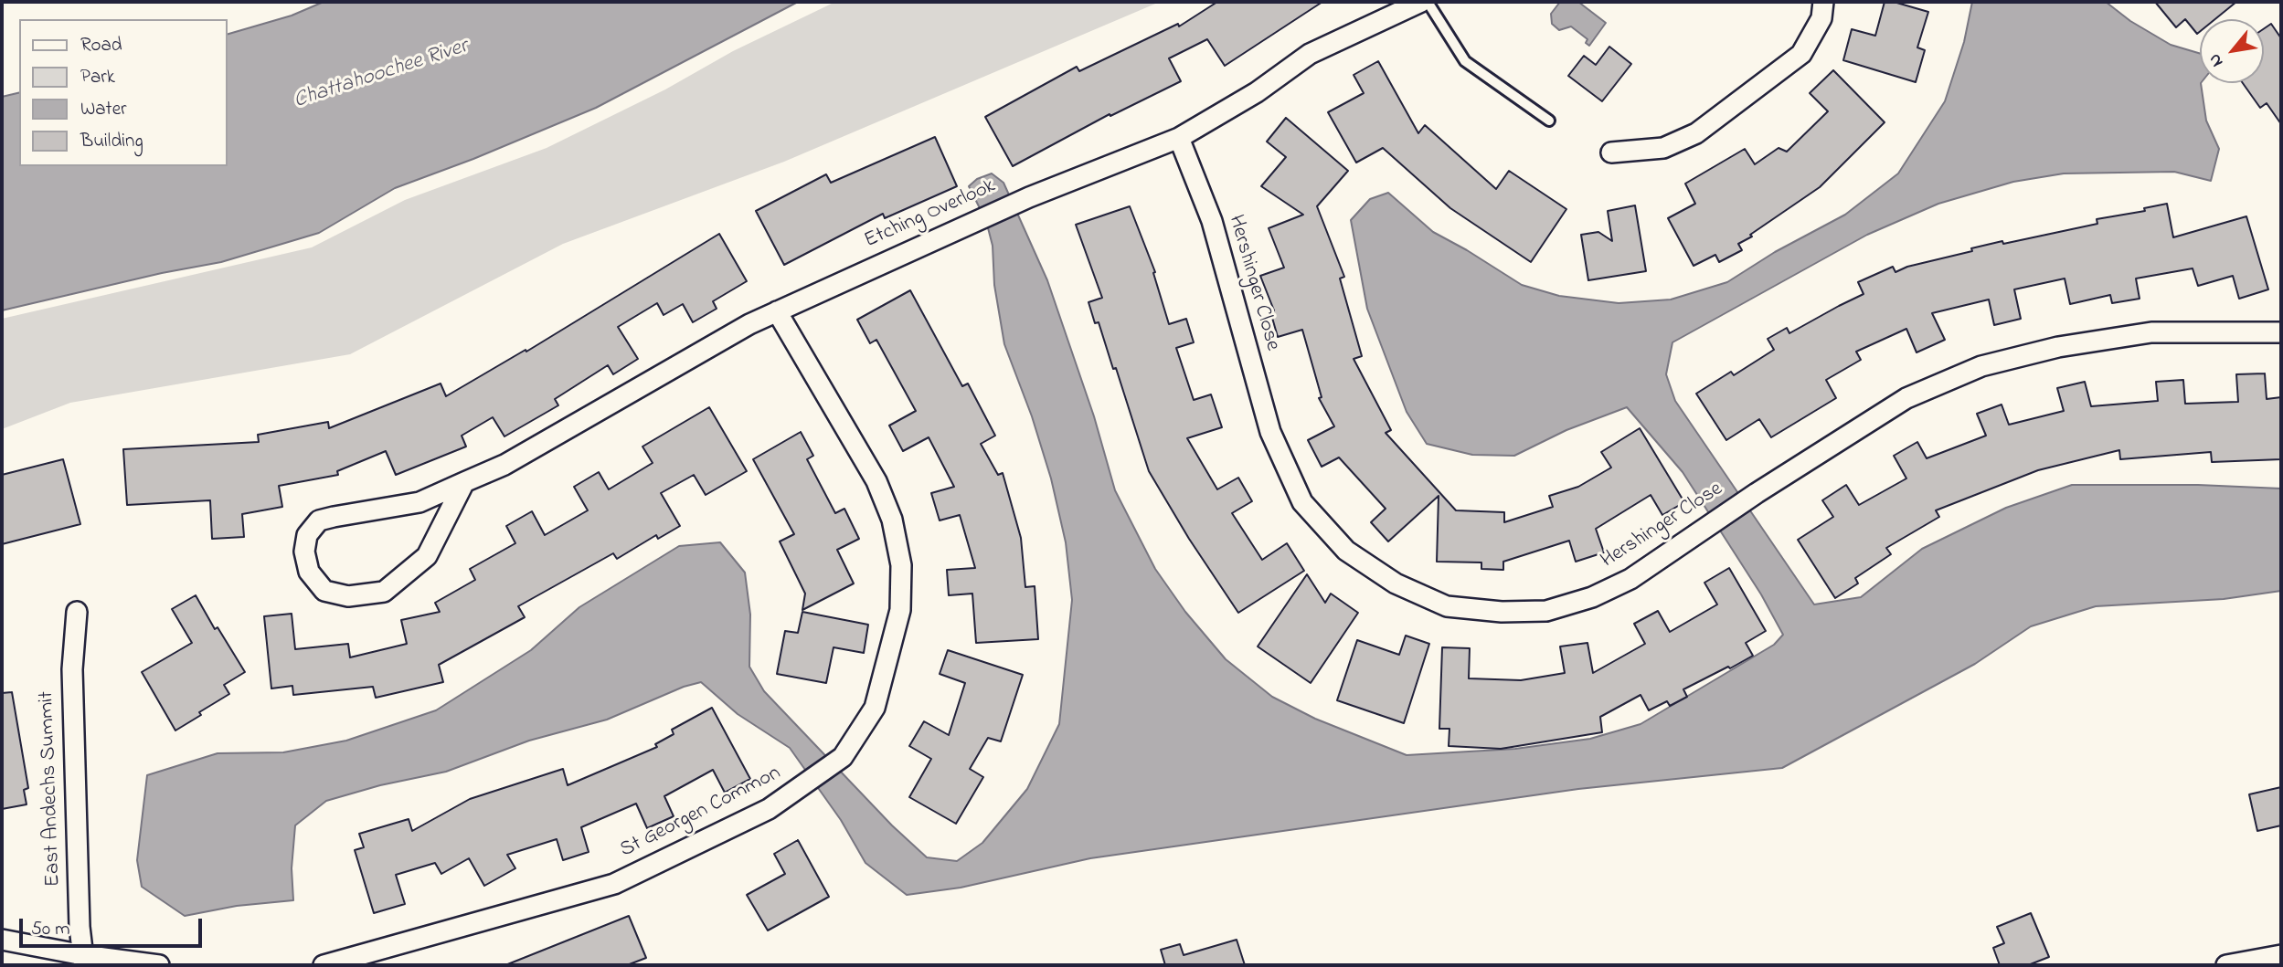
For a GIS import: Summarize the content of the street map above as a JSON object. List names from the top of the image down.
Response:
{
  "streets": {
    "street": [
      "Etching Overlook",
      "Hershinger Close",
      "East Andechs Summit",
      "St Georgen Common"
    ]
  },
  "crossings": [
    ["Etching Overlook", "Hershinger Close"],
    ["Etching Overlook", "St Georgen Common"]
  ],
  "water": ["Chattahoochee River"],
  "legend": [
    "Road",
    "Park",
    "Water",
    "Building"
  ],
  "scale_bar": "50 m",
  "north": "bottom left"
}
